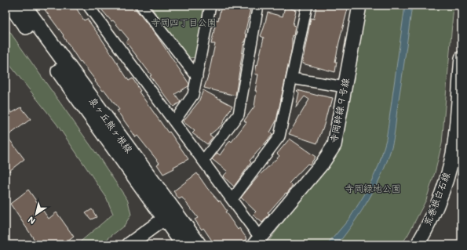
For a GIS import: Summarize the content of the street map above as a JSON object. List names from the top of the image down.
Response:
{
  "streets": {
    "main road": ["泉ヶ丘熊ヶ根線"],
    "street": ["寺岡幹線９号線", "荒巻根白石線"]
  },
  "parks": ["寺岡四丁目公園", "寺岡緑地公園"],
  "north": "bottom left"
}
